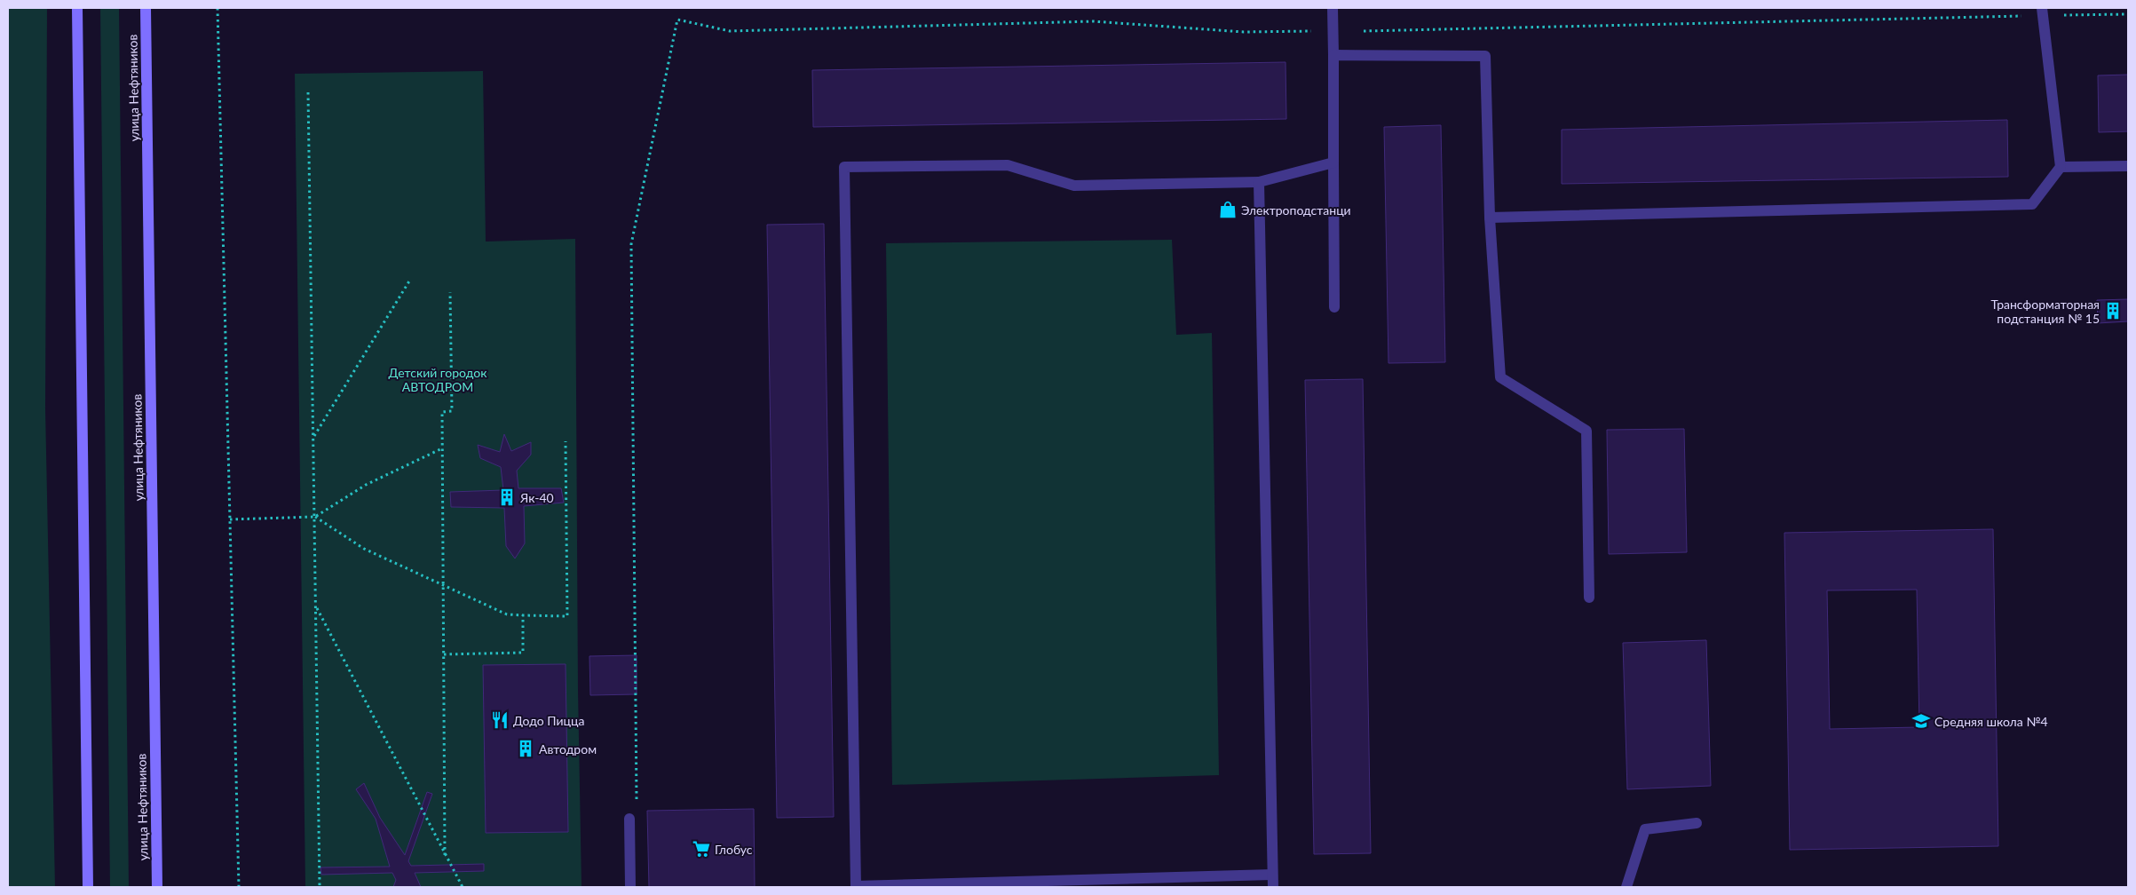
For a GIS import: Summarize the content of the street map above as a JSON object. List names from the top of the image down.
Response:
{
  "streets": {
    "main road": ["улица Нефтяников"]
  },
  "parks": ["Детский городок АВТОДРОМ"],
  "places": {
    "shop": ["Электроподстанци"],
    "building": ["Трансформаторная подстанция № 15", "Як-40", "Автодром"],
    "restaurant": ["Додо Пицца"],
    "school or university": ["Средняя школа №4"],
    "supermarket": ["Глобус"]
  }
}
